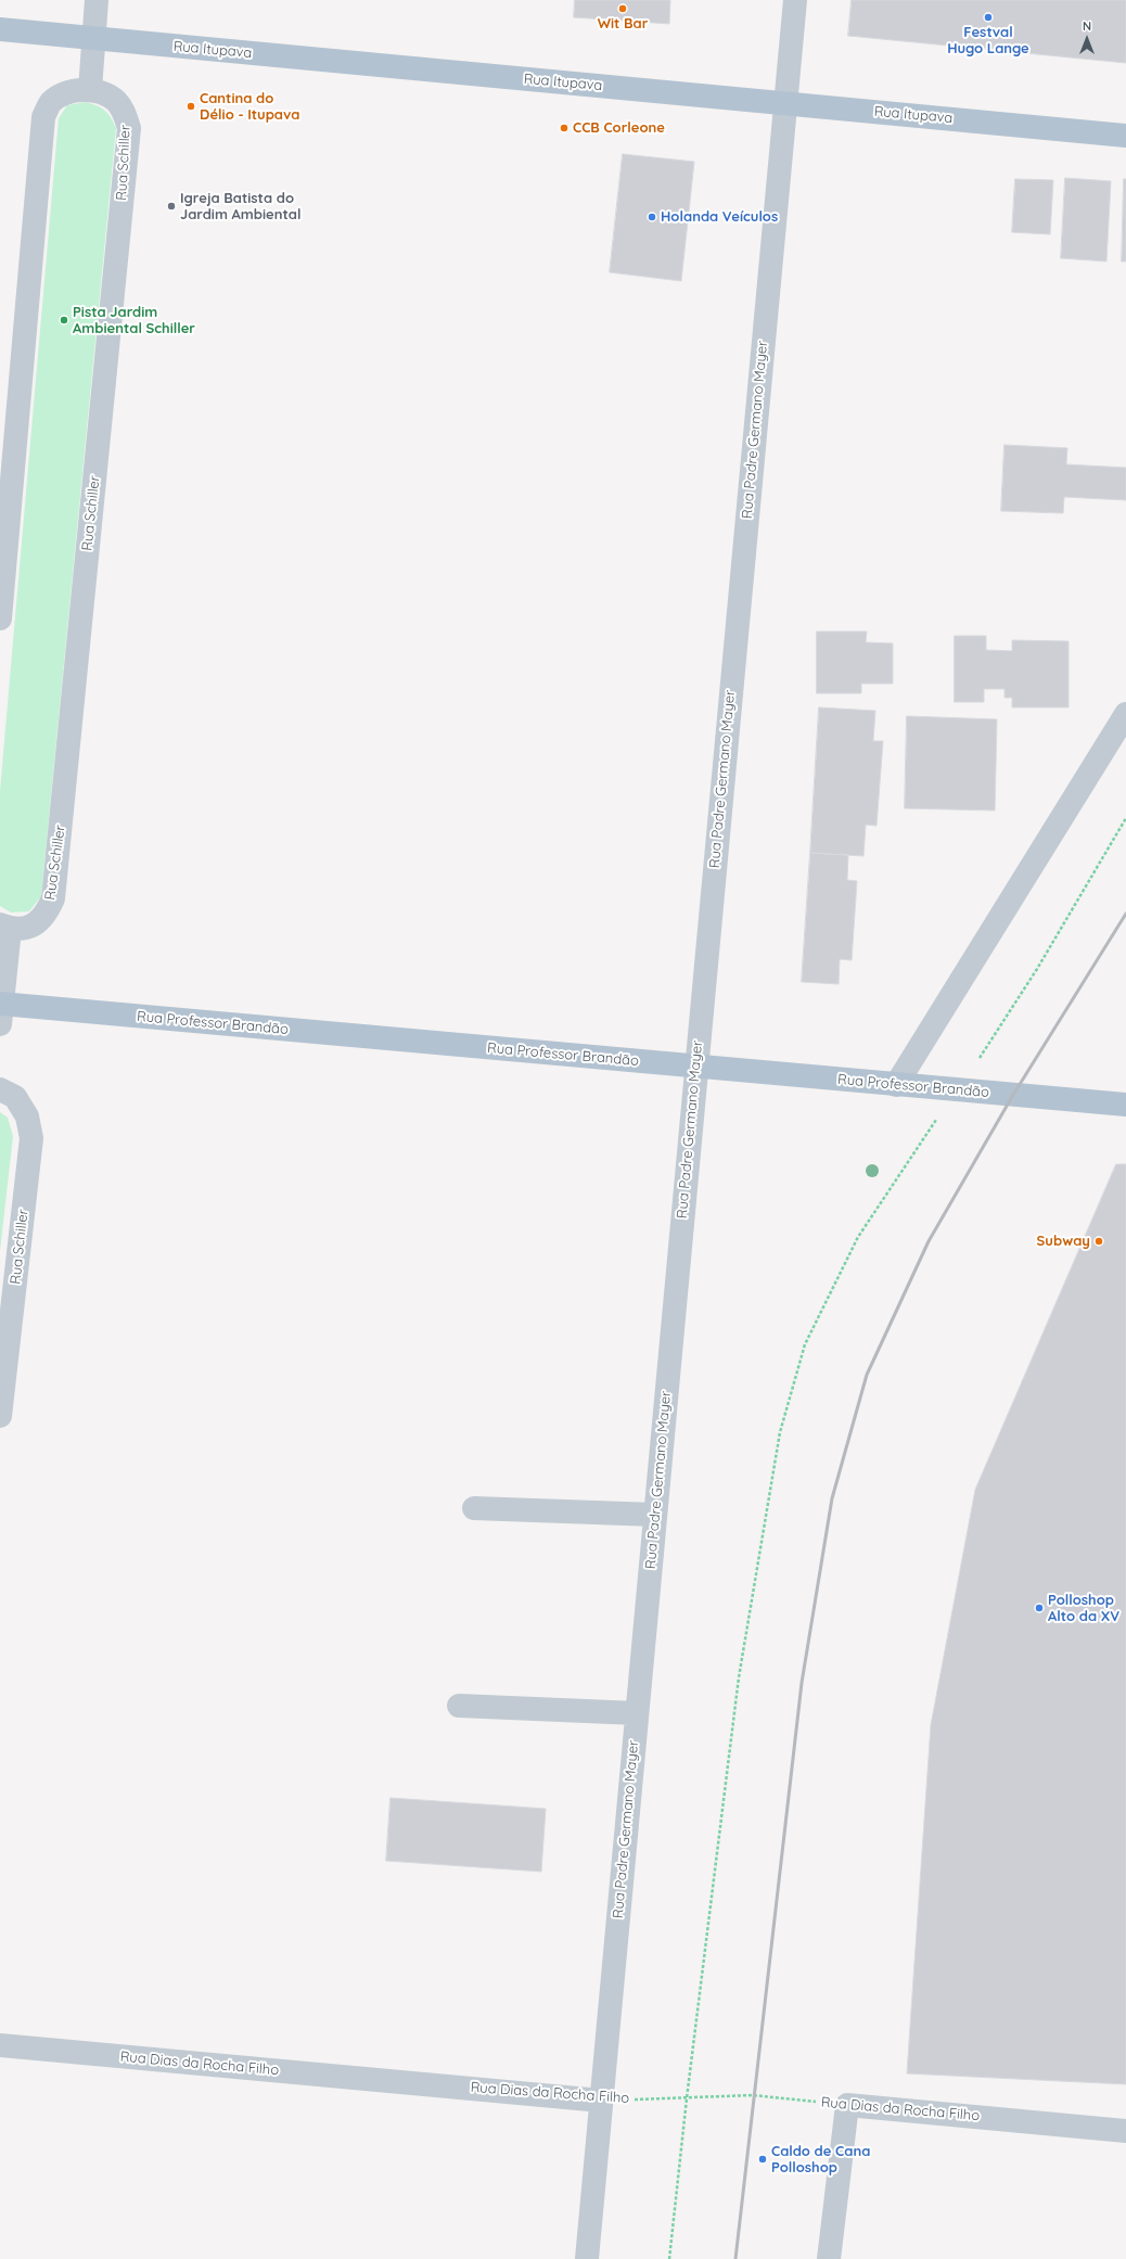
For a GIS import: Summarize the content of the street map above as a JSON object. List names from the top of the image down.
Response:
{
  "streets": {
    "main road": ["Rua Itupava", "Rua Professor Brandão"],
    "street": ["Rua Schiller", "Rua Padre Germano Mayer", "Rua Dias da Rocha Filho"]
  },
  "crossings": [
    ["Rua Itupava", "Rua Padre Germano Mayer"],
    ["Rua Schiller", "Rua Professor Brandão"],
    ["Rua Padre Germano Mayer", "Rua Professor Brandão"],
    ["Rua Padre Germano Mayer", "Rua Dias da Rocha Filho"]
  ],
  "places": [
    "Wit Bar",
    "Festval Hugo Lange",
    "Cantina do Délio - Itupava",
    "CCB Corleone",
    "Igreja Batista do Jardim Ambiental",
    "Holanda Veículos",
    "Pista Jardim Ambiental Schiller",
    "Subway",
    "Polloshop Alto da XV",
    "Caldo de Cana Polloshop"
  ],
  "north": "top"
}
